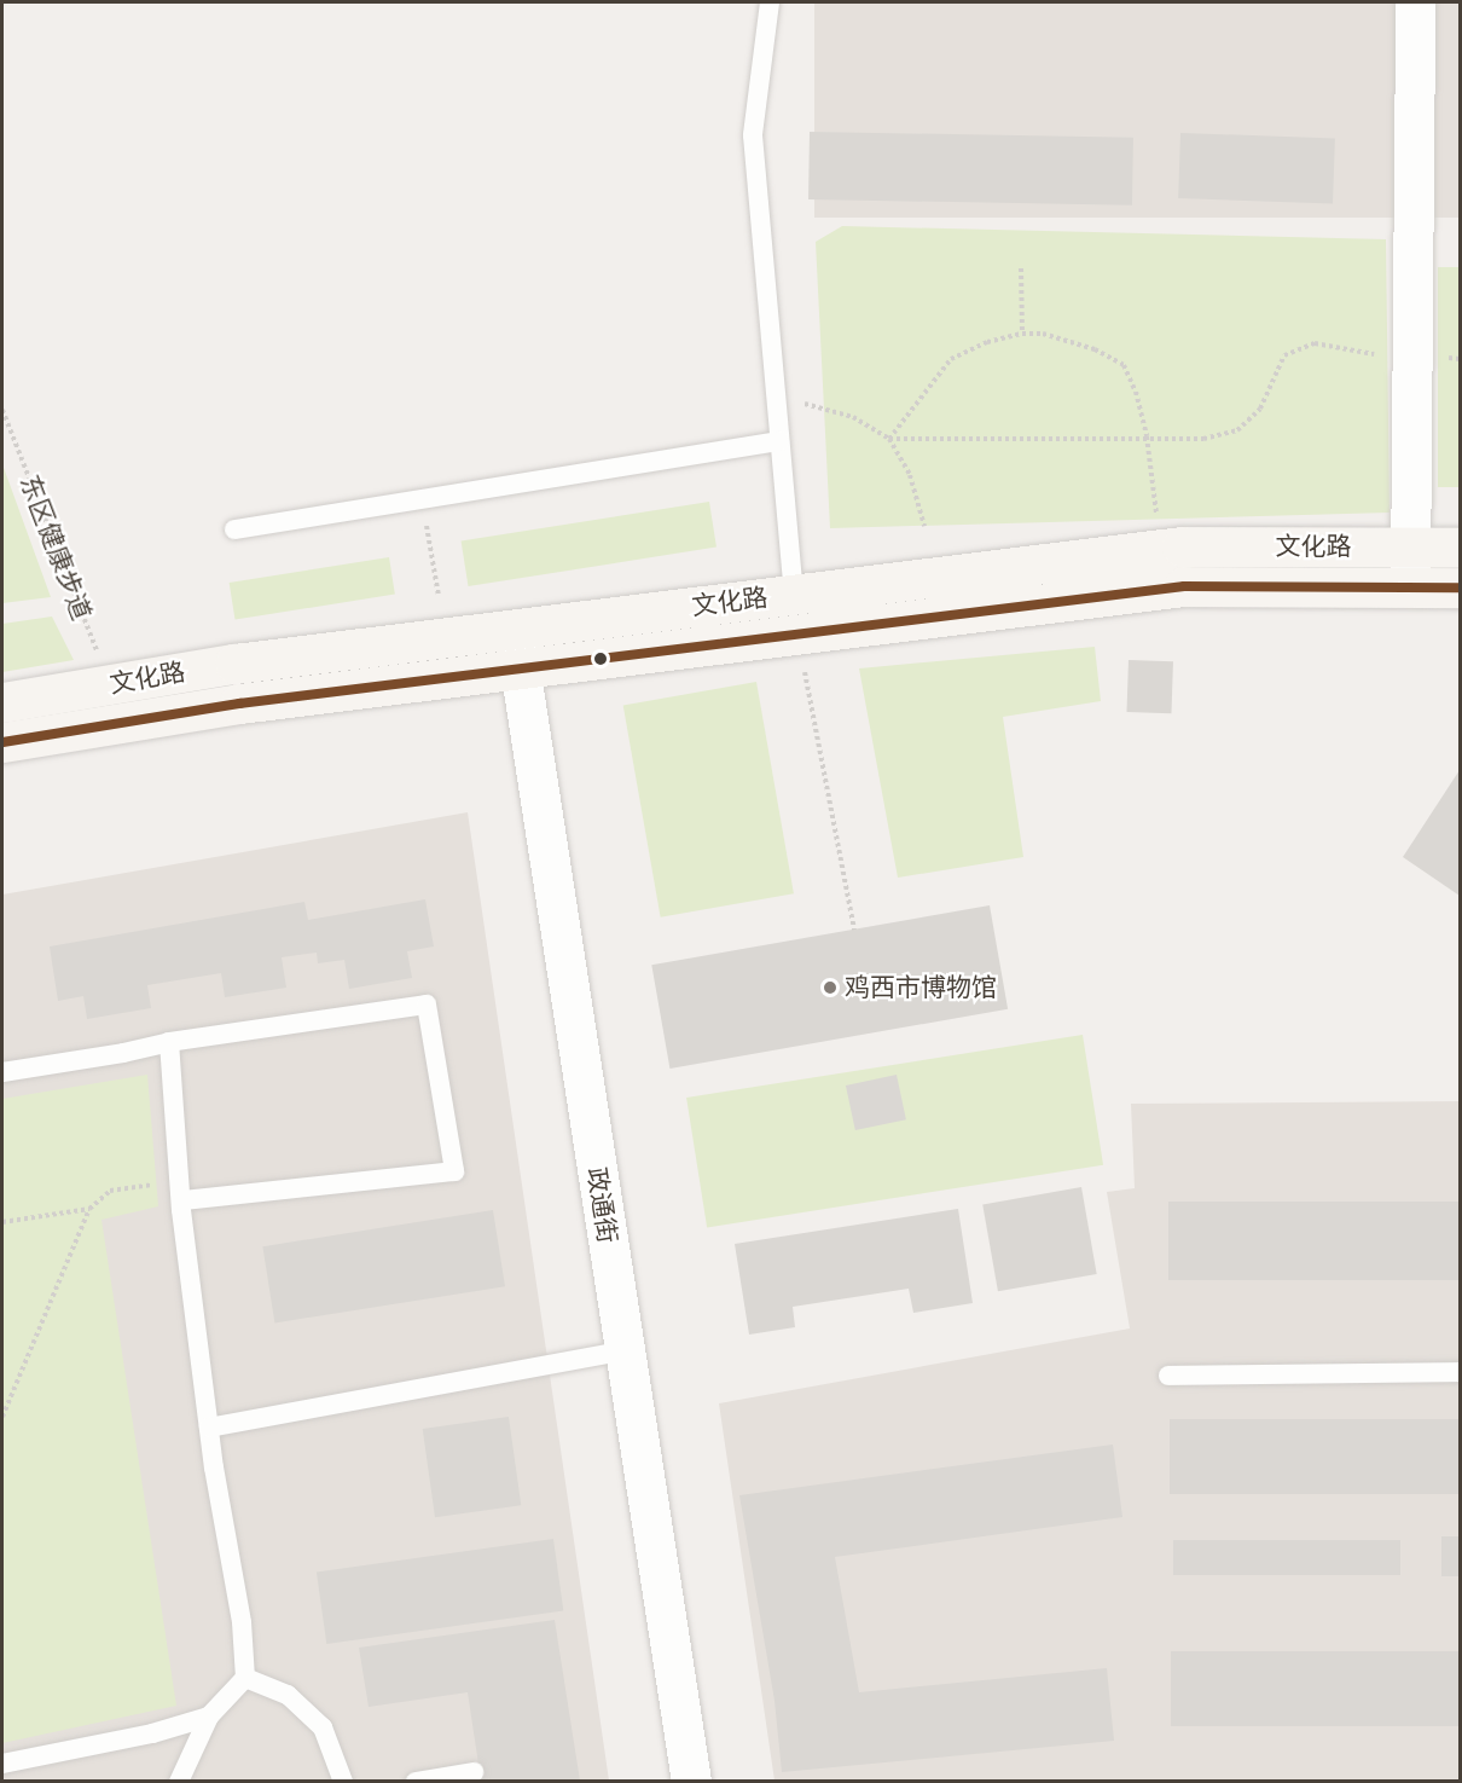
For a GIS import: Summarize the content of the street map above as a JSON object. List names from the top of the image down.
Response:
{
  "streets": {
    "main road": ["文化路"],
    "street": ["政通街"],
    "path": ["东区健康步道"]
  },
  "crossings": [
    ["文化路", "东区健康步道"],
    ["文化路", "政通街"]
  ],
  "places": ["鸡西市博物馆"]
}
